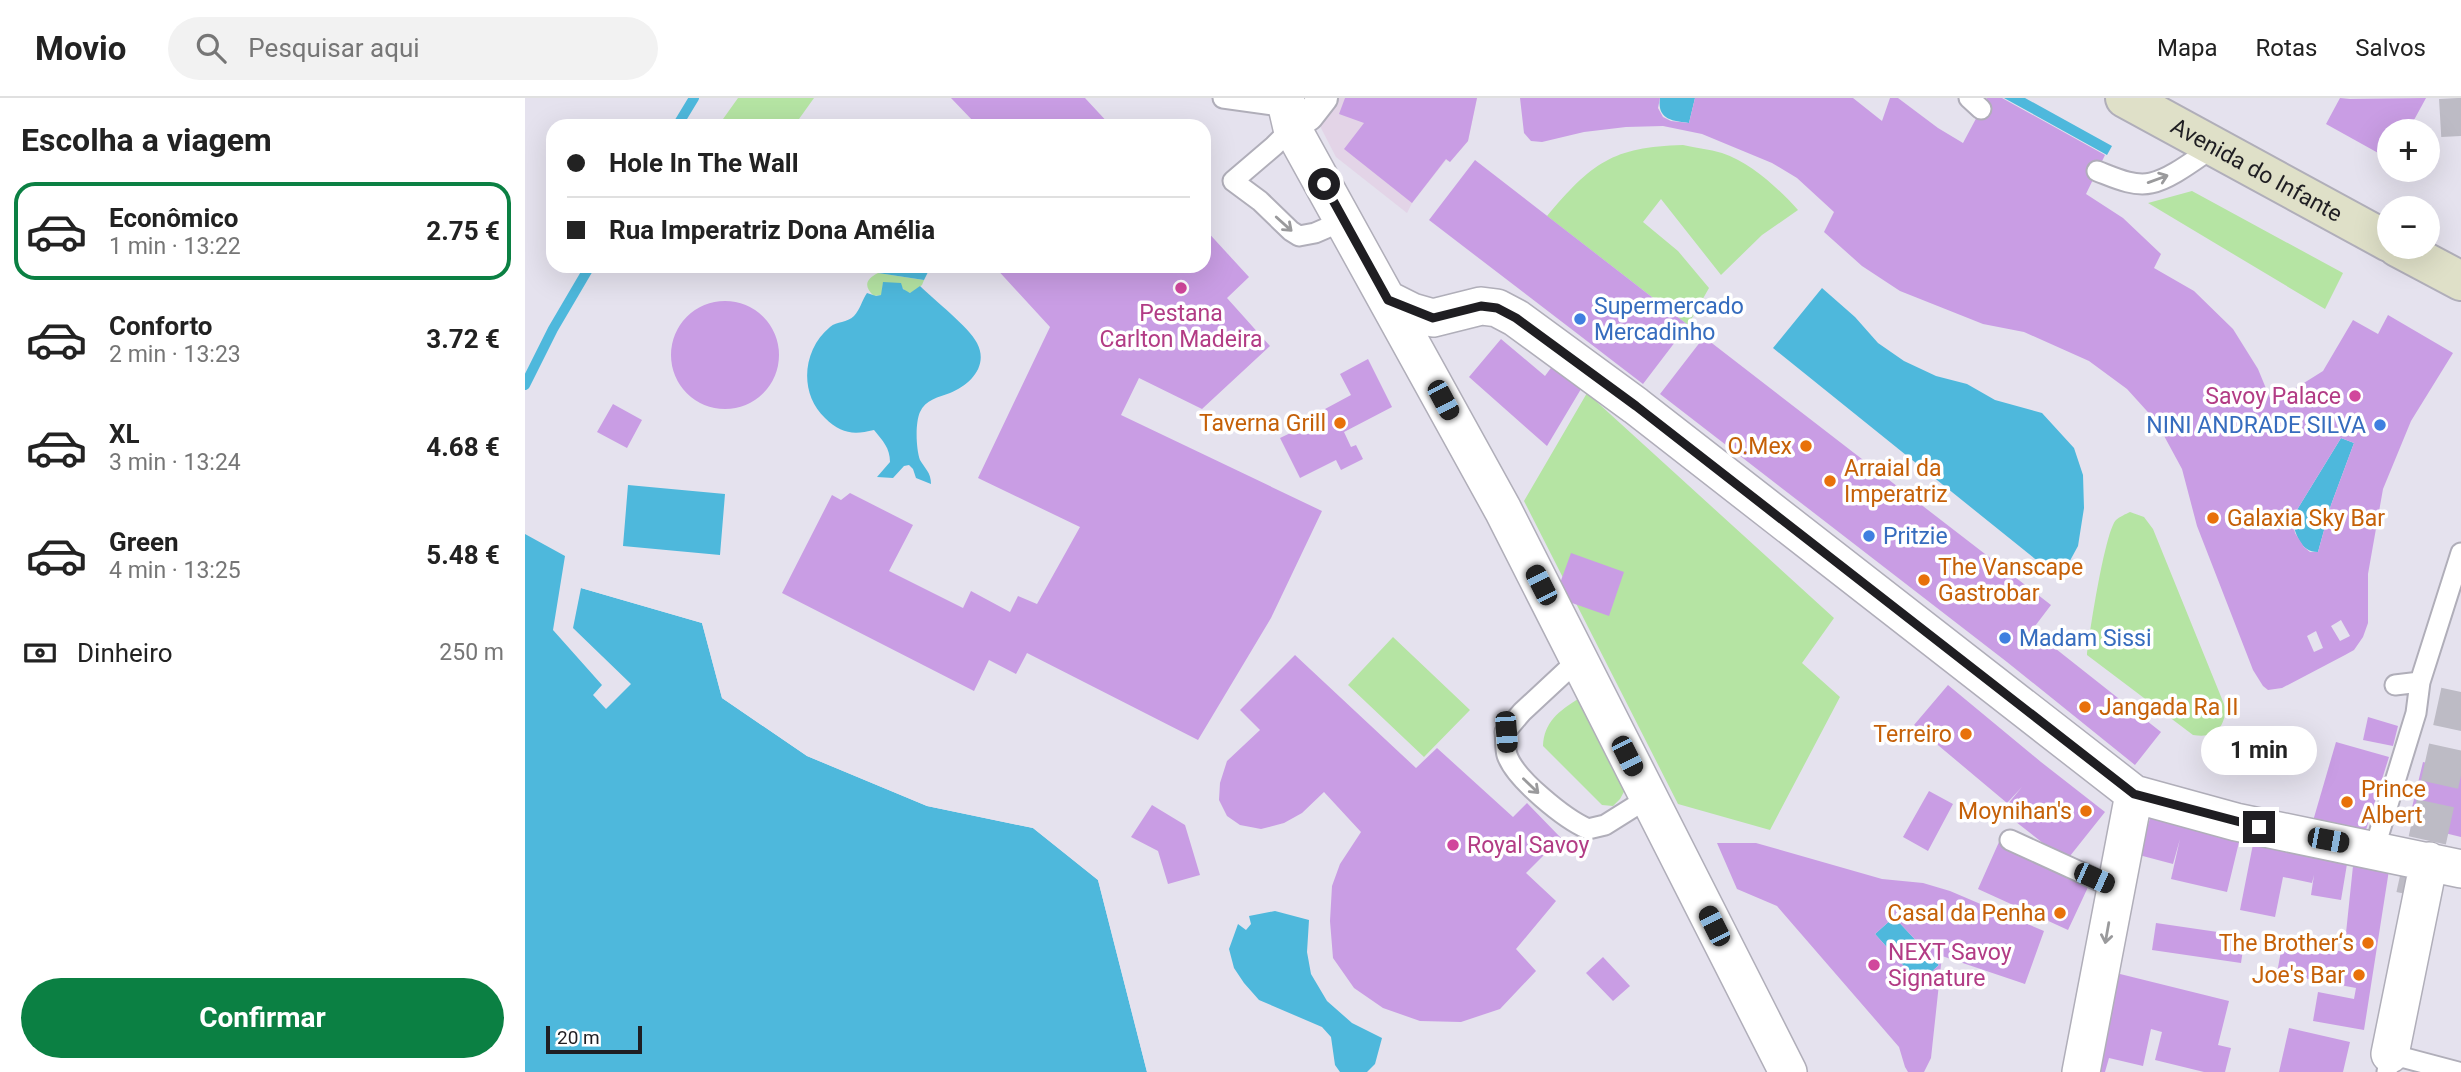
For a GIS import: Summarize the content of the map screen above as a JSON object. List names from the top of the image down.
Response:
{
  "streets": {
    "main road": ["Avenida do Infante"]
  },
  "places": [
    "Pestana Carlton Madeira",
    "Supermercado Mercadinho",
    "Savoy Palace",
    "Taverna Grill",
    "NINI ANDRADE SILVA",
    "O.Mex",
    "Arraial da Imperatriz",
    "Galaxia Sky Bar",
    "Pritzie",
    "The Vanscape Gastrobar",
    "Madam Sissi",
    "Jangada Ra II",
    "Terreiro",
    "Prince Albert",
    "Moynihan's",
    "Royal Savoy",
    "Casal da Penha",
    "The Brother‘s",
    "NEXT Savoy Signature",
    "Joe's Bar"
  ],
  "scale_bar": "20 m",
  "page": {
    "header": "Movio",
    "search": "Pesquisar aqui",
    "nav": ["Mapa", "Rotas", "Salvos"],
    "heading": "Escolha a viagem",
    "map_buttons": ["+", "−"],
    "banner": ["Hole In The Wall", "Rua Imperatriz Dona Amélia"],
    "list": [
      {
        "name": "Econômico",
        "note": "1 min · 13:22",
        "value": "2.75 €"
      },
      {
        "name": "Conforto",
        "note": "2 min · 13:23",
        "value": "3.72 €"
      },
      {
        "name": "XL",
        "note": "3 min · 13:24",
        "value": "4.68 €"
      },
      {
        "name": "Green",
        "note": "4 min · 13:25",
        "value": "5.48 €"
      }
    ],
    "pay": ["Dinheiro", "250 m"],
    "bubble": "1 min",
    "buttons": "Confirmar",
    "scale": "20 m"
  }
}
